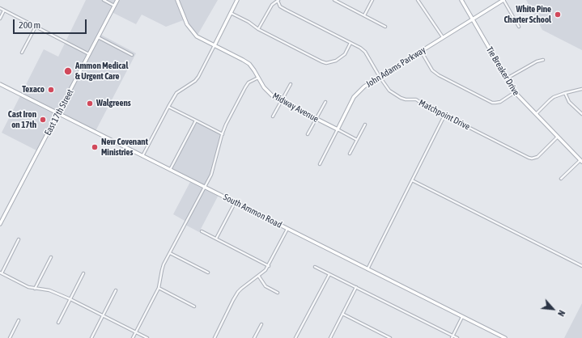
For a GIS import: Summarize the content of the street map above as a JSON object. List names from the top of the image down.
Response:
{
  "streets": {
    "main road": [
      "John Adams Parkway",
      "Tie Breaker Drive",
      "Midway Avenue",
      "East 17th Street",
      "South Ammon Road"
    ],
    "street": ["Matchpoint Drive"]
  },
  "crossings": [
    ["John Adams Parkway", "Tie Breaker Drive"],
    ["John Adams Parkway", "Midway Avenue"],
    ["John Adams Parkway", "Matchpoint Drive"],
    ["Tie Breaker Drive", "Matchpoint Drive"],
    ["East 17th Street", "South Ammon Road"]
  ],
  "places": [
    "White Pine Charter School",
    "Ammon Medical & Urgent Care",
    "Texaco",
    "Walgreens",
    "Cast Iron on 17th",
    "New Covenant Ministries"
  ],
  "scale_bar": "200 m",
  "north": "bottom right"
}
